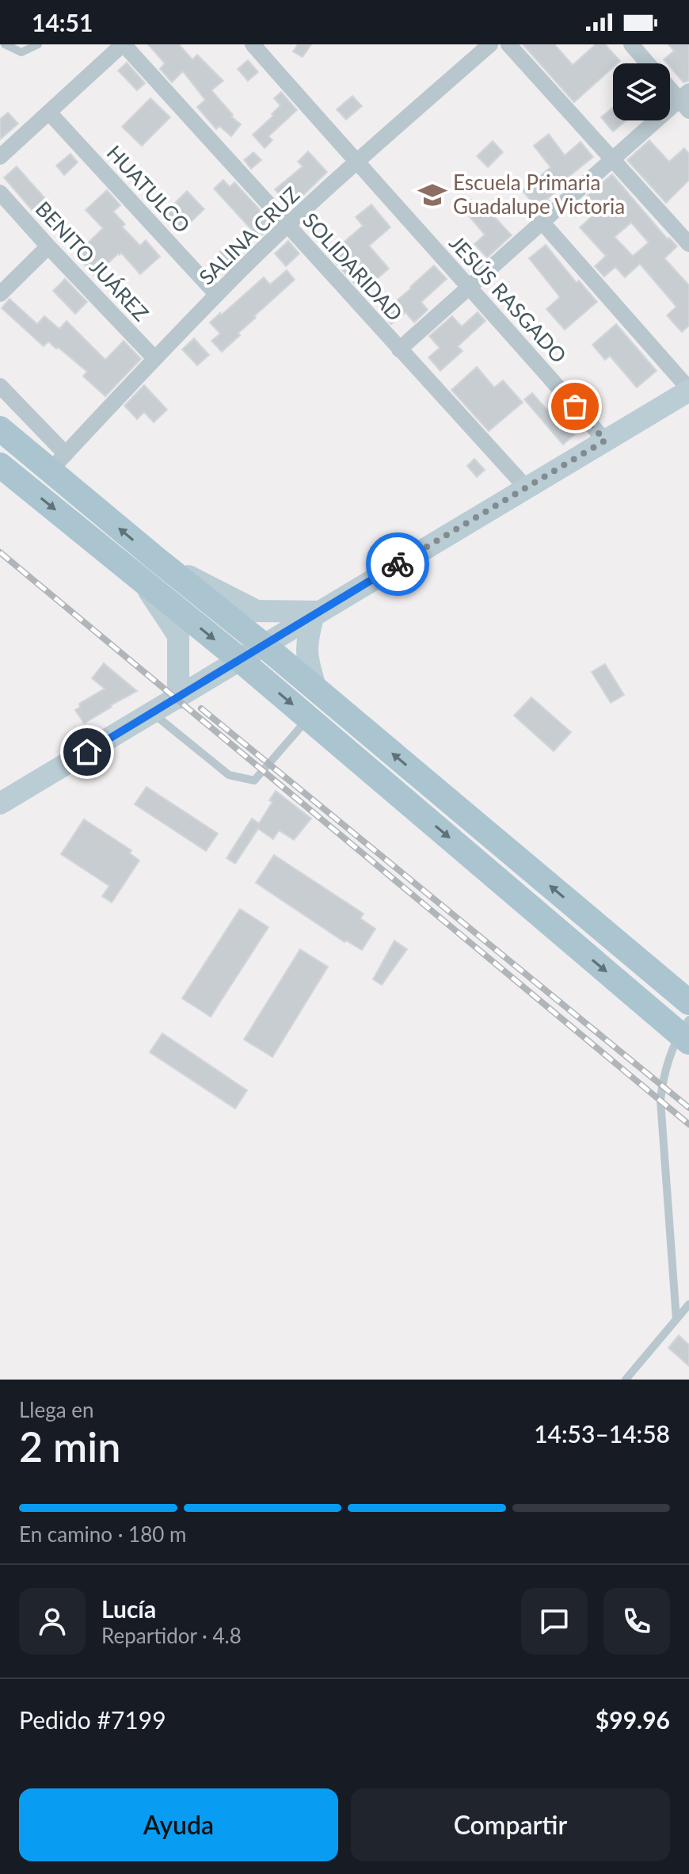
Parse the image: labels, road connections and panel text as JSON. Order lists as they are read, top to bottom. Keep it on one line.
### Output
{"streets":{"street":["HUATULCO","SALINA CRUZ","BENITO JUÁREZ","SOLIDARIDAD","JESÚS RASGADO"]},"crossings":[["HUATULCO","SALINA CRUZ"],["SALINA CRUZ","BENITO JUÁREZ"],["SALINA CRUZ","SOLIDARIDAD"],["SALINA CRUZ","JESÚS RASGADO"]],"places":{"school or university":["Escuela Primaria Guadalupe Victoria"]},"page":{"status":"14:51","heading":["2 min","Llega en","14:53–14:58"],"panel":["Lucía","Repartidor · 4.8","Pedido #7199","$99.96"],"bar":"En camino · 180 m","buttons":["Ayuda","Compartir"]}}
